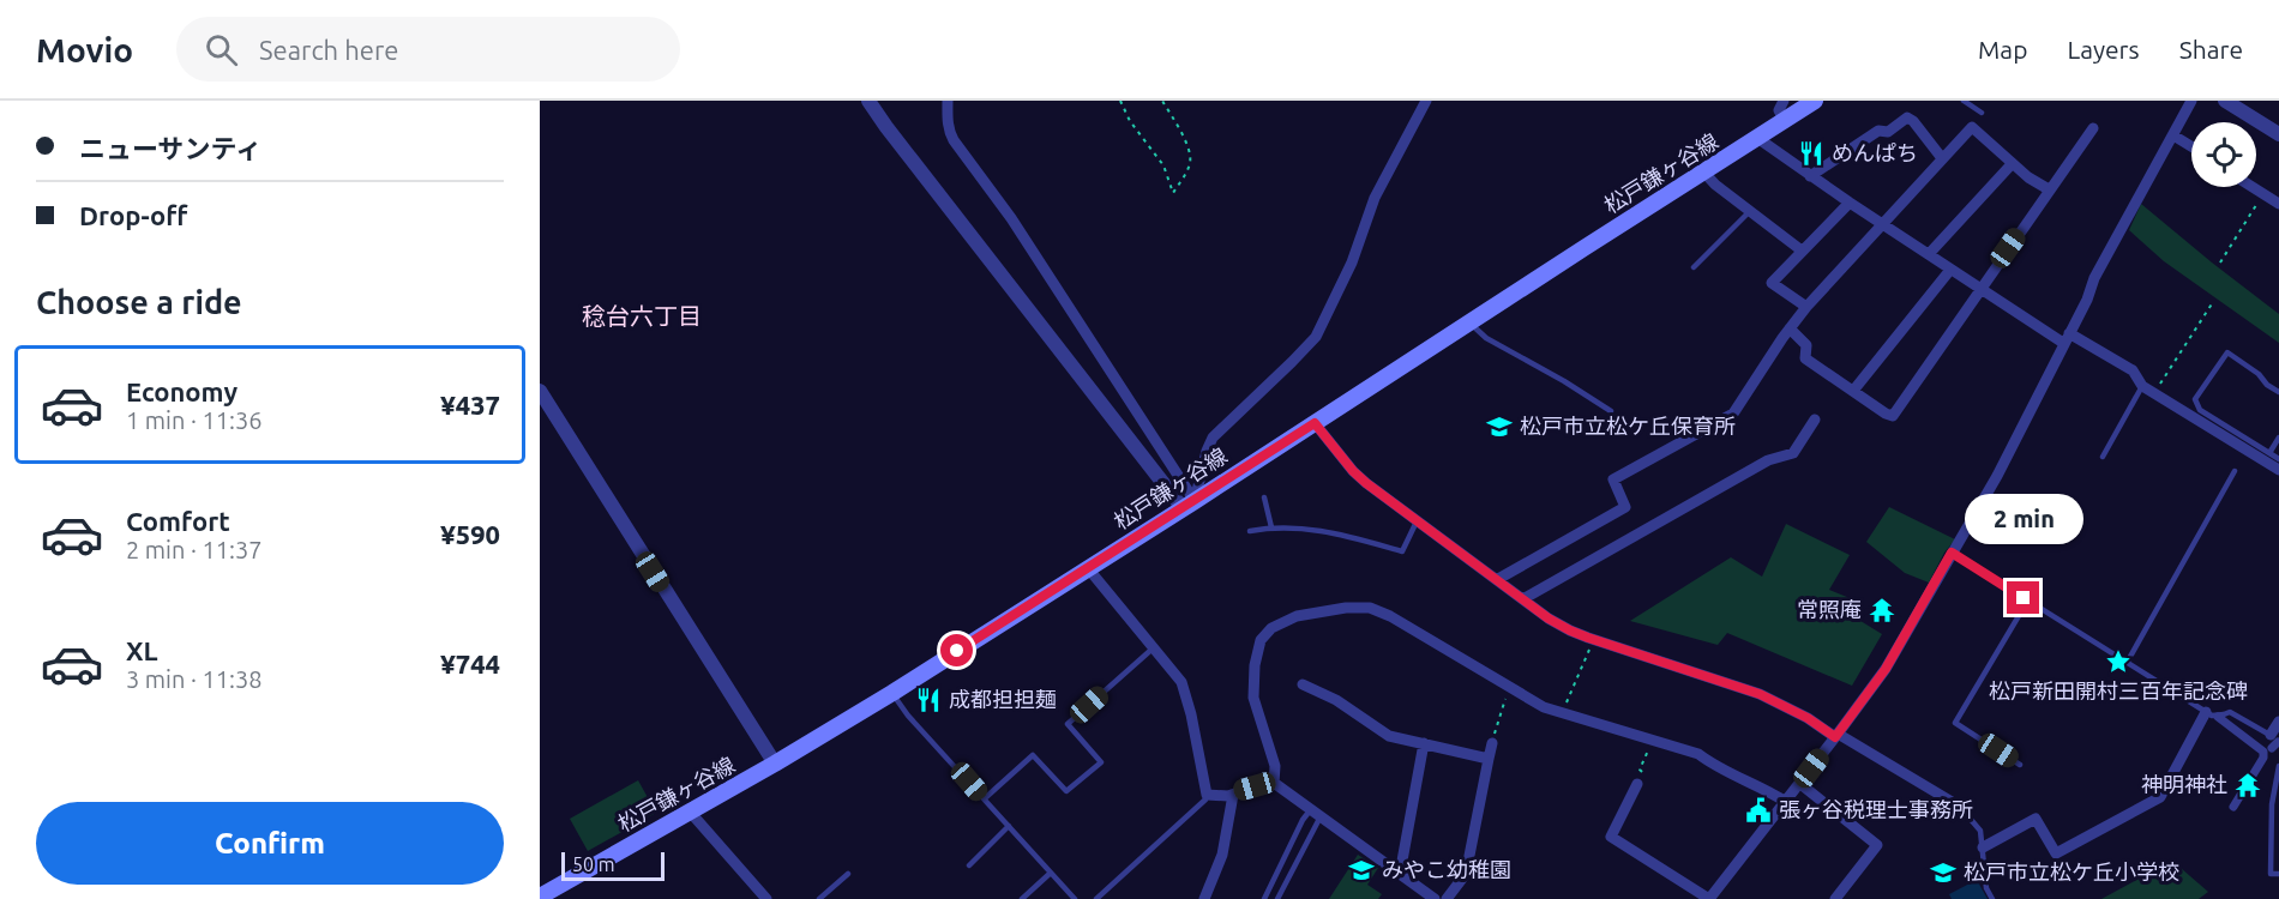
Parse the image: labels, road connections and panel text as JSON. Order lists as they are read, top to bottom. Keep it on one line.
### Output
{"streets":{"main road":["松戸鎌ヶ谷線"]},"districts":["稔台六丁目"],"places":{"restaurant":["めんぱち","成都担担麺"],"school or university":["松戸市立松ケ丘保育所","みやこ幼稚園","松戸市立松ケ丘小学校"],"temple":["常照庵","神明神社"],"place":["松戸新田開村三百年記念碑"],"public building":["張ヶ谷税理士事務所"]},"scale_bar":"50 m","page":{"header":"Movio","search":"Search here","nav":["Map","Layers","Share"],"banner":["ニューサンティ","Drop-off"],"heading":"Choose a ride","list":[{"name":"Economy","note":"1 min · 11:36","value":"¥437"},{"name":"Comfort","note":"2 min · 11:37","value":"¥590"},{"name":"XL","note":"3 min · 11:38","value":"¥744"}],"bubble":"2 min","buttons":"Confirm","scale":"50 m"}}
